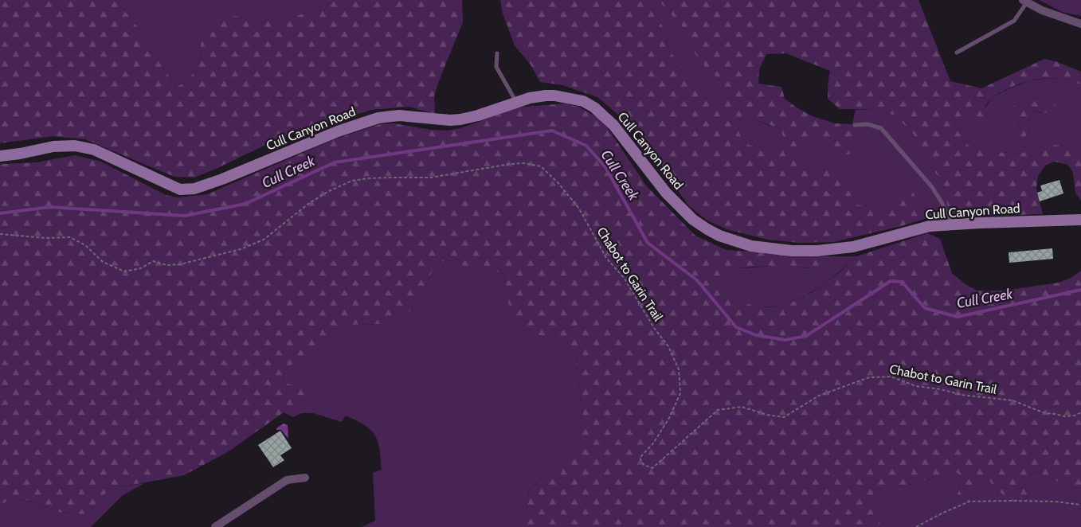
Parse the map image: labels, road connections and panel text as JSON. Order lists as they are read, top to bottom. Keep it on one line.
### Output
{"streets":{"street":["Cull Canyon Road"],"path":["Chabot to Garin Trail"]},"water":["Cull Creek"]}
